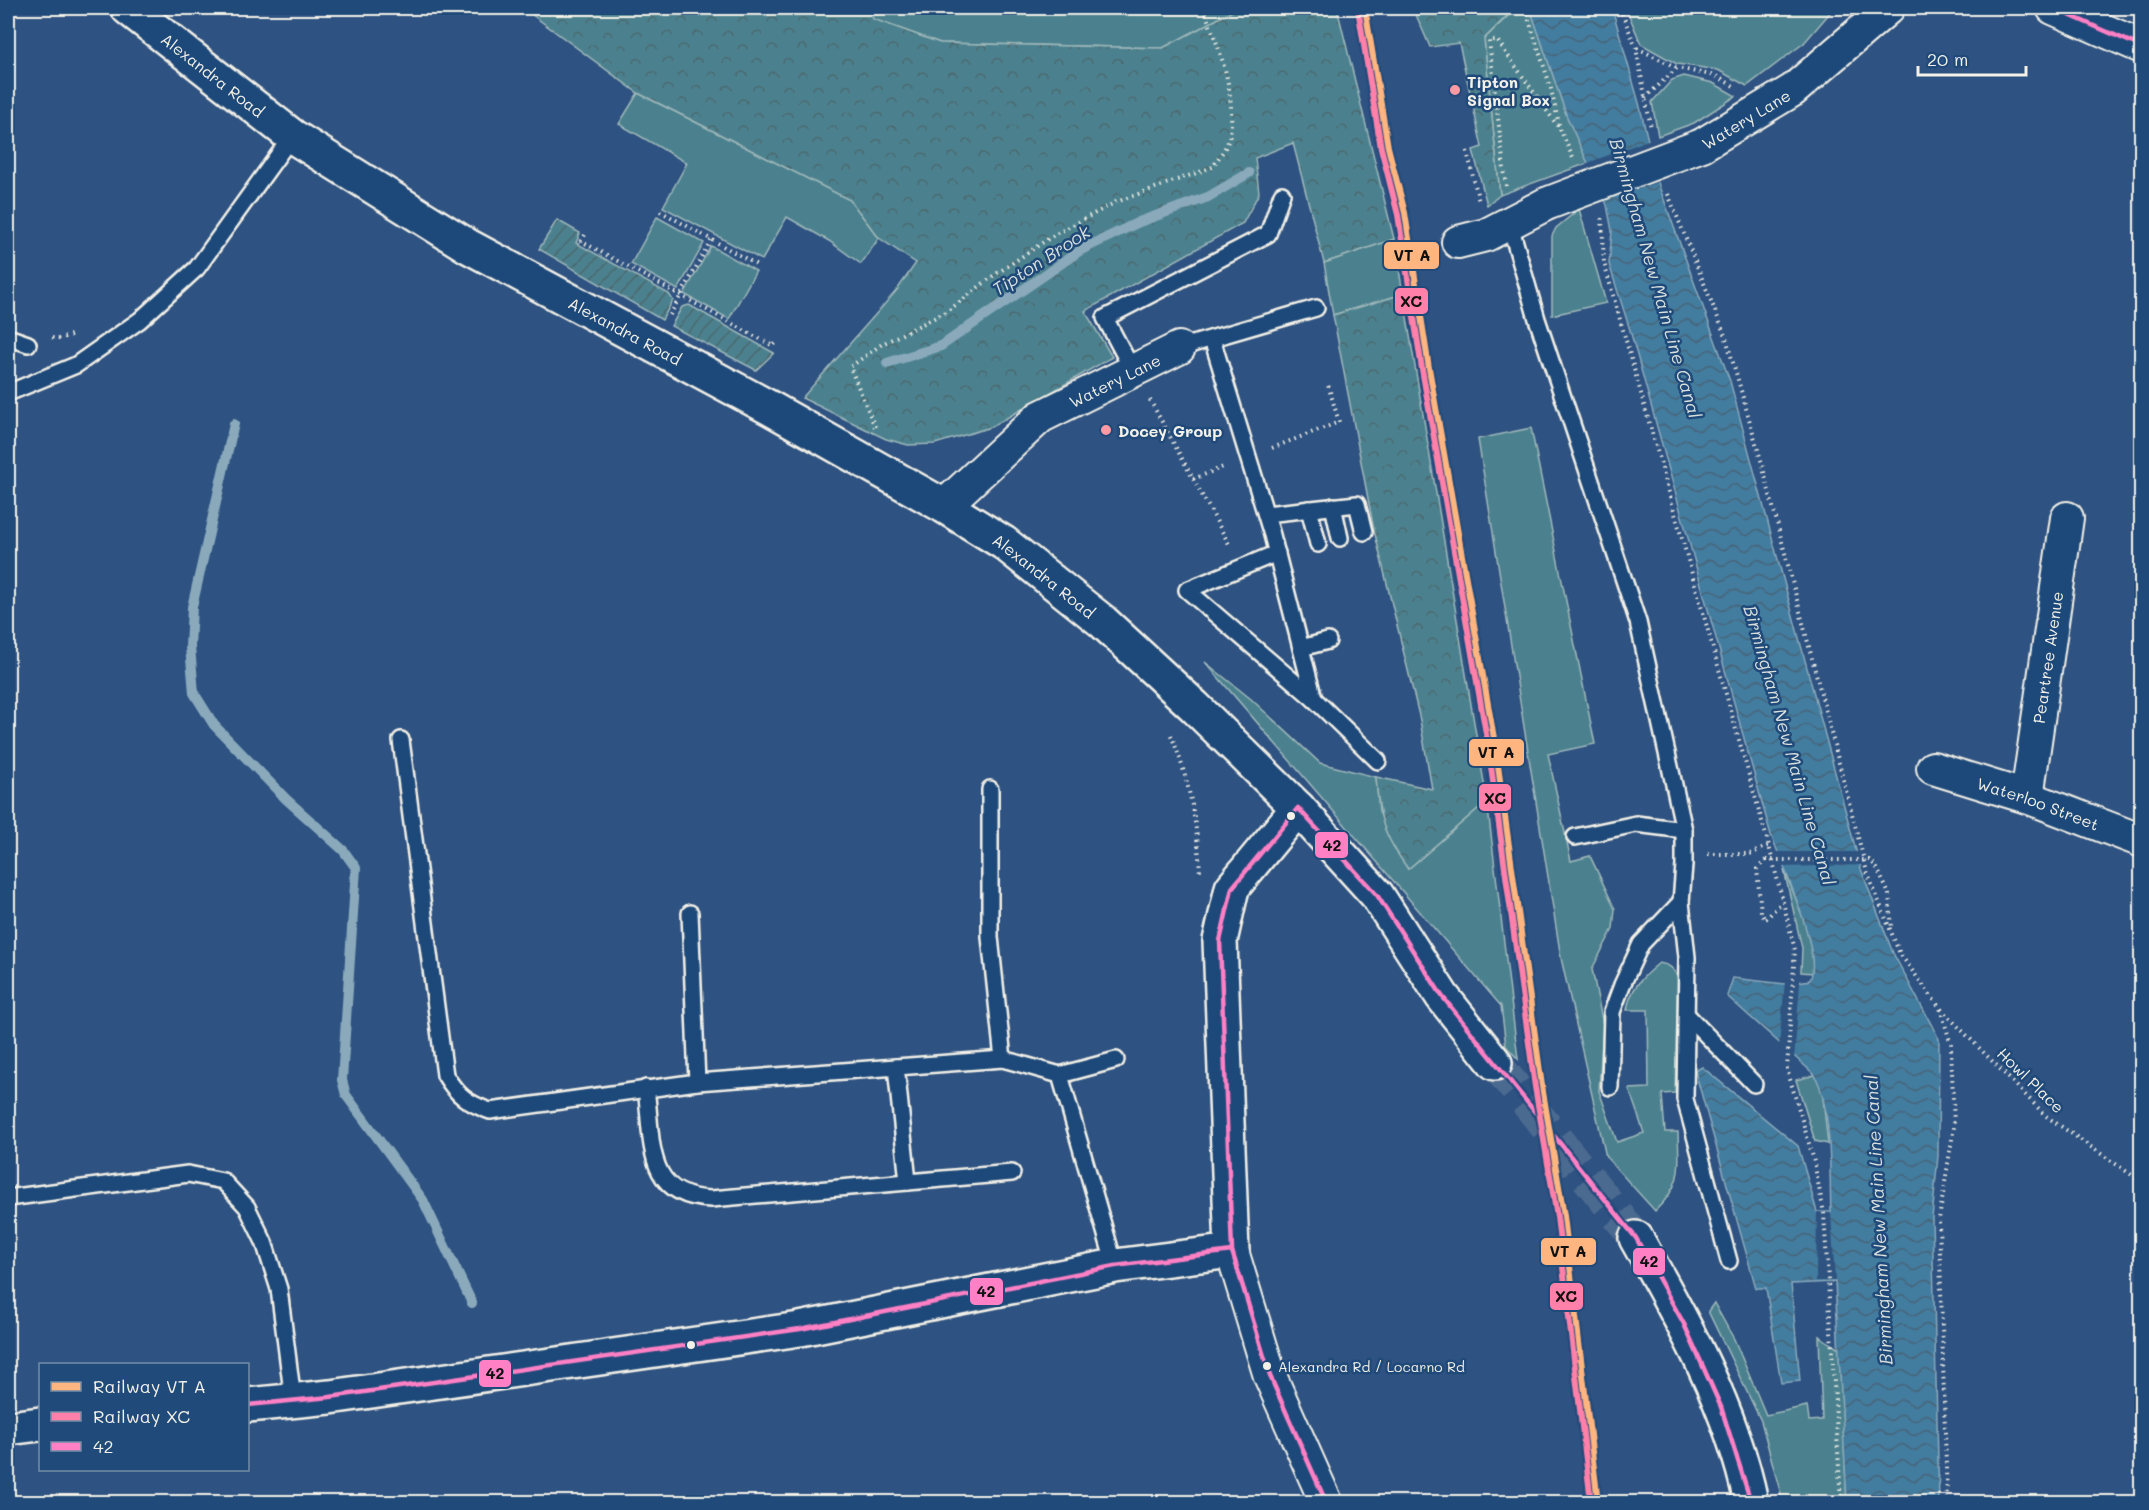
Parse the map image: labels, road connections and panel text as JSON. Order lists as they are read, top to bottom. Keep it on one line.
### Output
{"streets":{"main road":["Alexandra Road"],"street":["Watery Lane","Peartree Avenue","Waterloo Street"],"path":["Howl Place"]},"crossings":[["Alexandra Road","Watery Lane"],["Peartree Avenue","Waterloo Street"]],"water":["Tipton Brook","Birmingham New Main Line Canal"],"places":["Tipton Signal Box","Docey Group","Alexandra Rd / Locarno Rd"],"lines":["transit line 42","rail line XC"],"legend":["Railway VT A","Railway XC","42"],"scale_bar":"20 m"}
